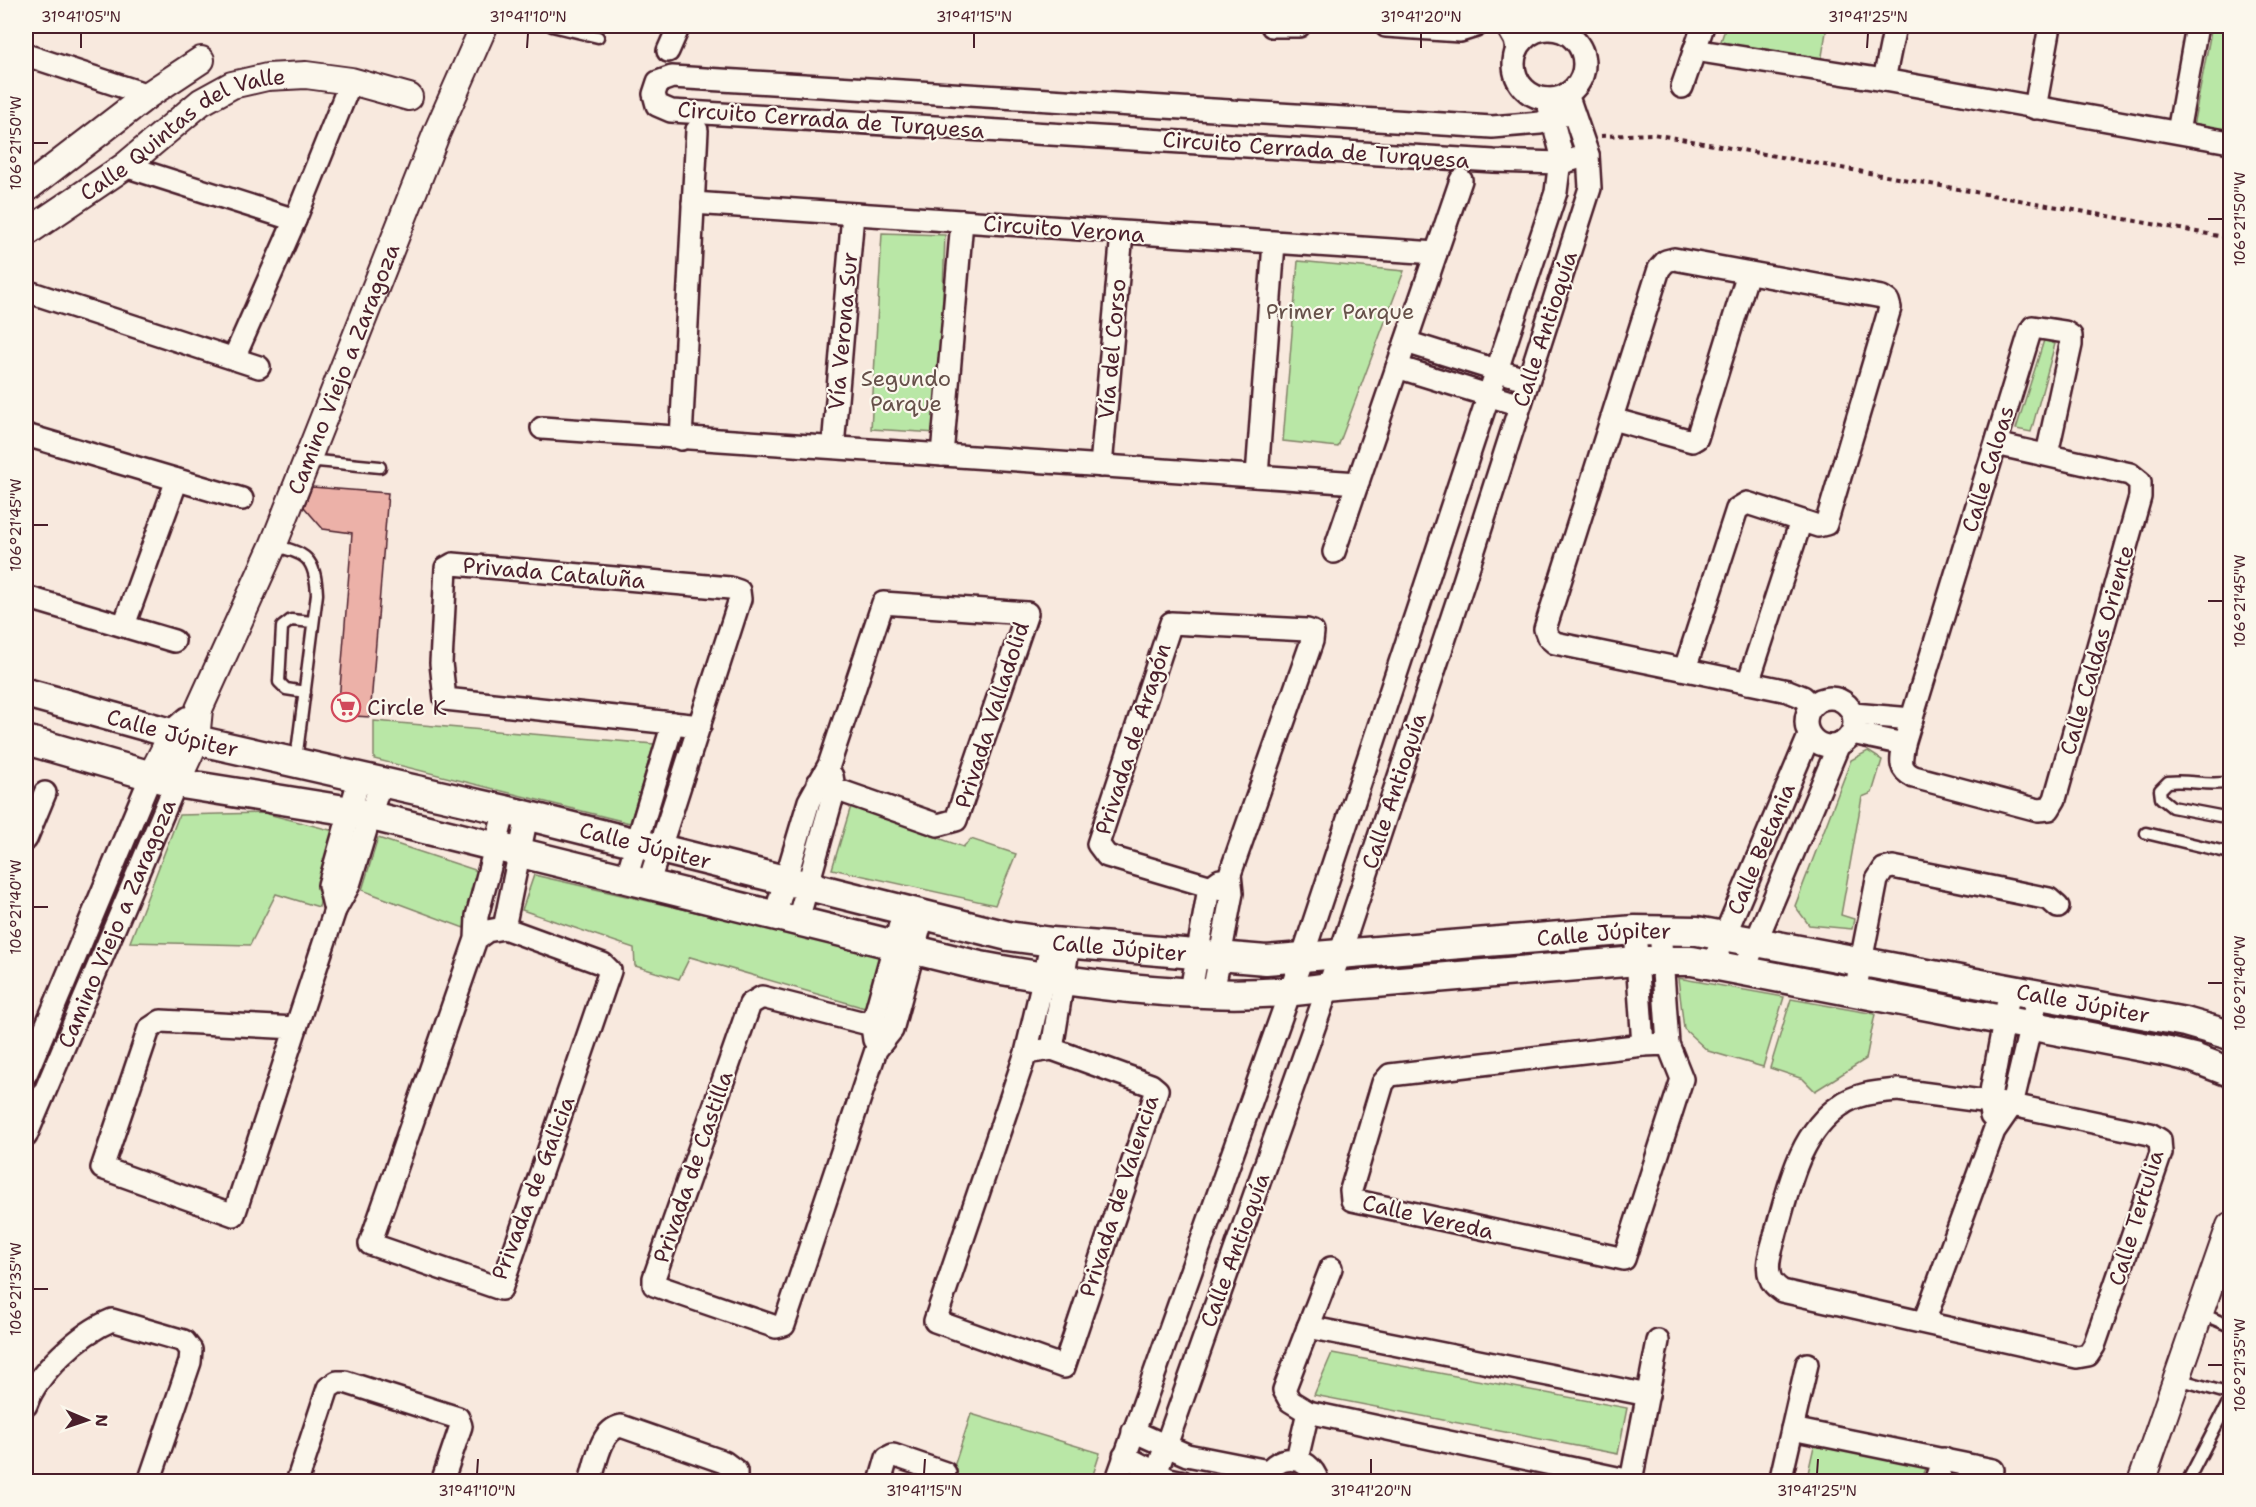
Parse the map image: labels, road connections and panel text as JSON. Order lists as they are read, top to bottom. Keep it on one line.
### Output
{"streets":{"main road":["Calle Júpiter"],"street":["Circuito Cerrada de Turquesa","Calle Quintas del Valle","Circuito Verona","Calle Antioquía","Vía Verona Sur","Vía del Corso","Camino Viejo a Zaragoza","Calle Caloas","Privada Cataluña","Calle Caldas Oriente","Privada Valladolid","Privada de Aragón","Calle Betania","Privada de Castilla","Privada de Galicia","Privada de Valencia","Calle Vereda","Calle Tertulia"]},"crossings":[["Circuito Cerrada de Turquesa","Calle Antioquía"],["Circuito Verona","Vía Verona Sur"],["Circuito Verona","Vía del Corso"],["Calle Antioquía","Calle Júpiter"],["Camino Viejo a Zaragoza","Calle Júpiter"],["Calle Caloas","Calle Caldas Oriente"],["Privada Cataluña","Calle Júpiter"],["Calle Caldas Oriente","Calle Betania"],["Privada Valladolid","Calle Júpiter"],["Calle Júpiter","Privada de Aragón"],["Calle Júpiter","Calle Betania"],["Calle Júpiter","Privada de Castilla"],["Calle Júpiter","Privada de Galicia"],["Calle Júpiter","Calle Vereda"]],"parks":["Primer Parque","Segundo Parque"],"places":{"supermarket":["Circle K"]},"north":"right","coordinates":["31°41'05\"N","31°41'10\"N","31°41'15\"N","31°41'20\"N","31°41'25\"N","106°21'50\"W","106°21'45\"W","106°21'40\"W","106°21'35\"W"]}
